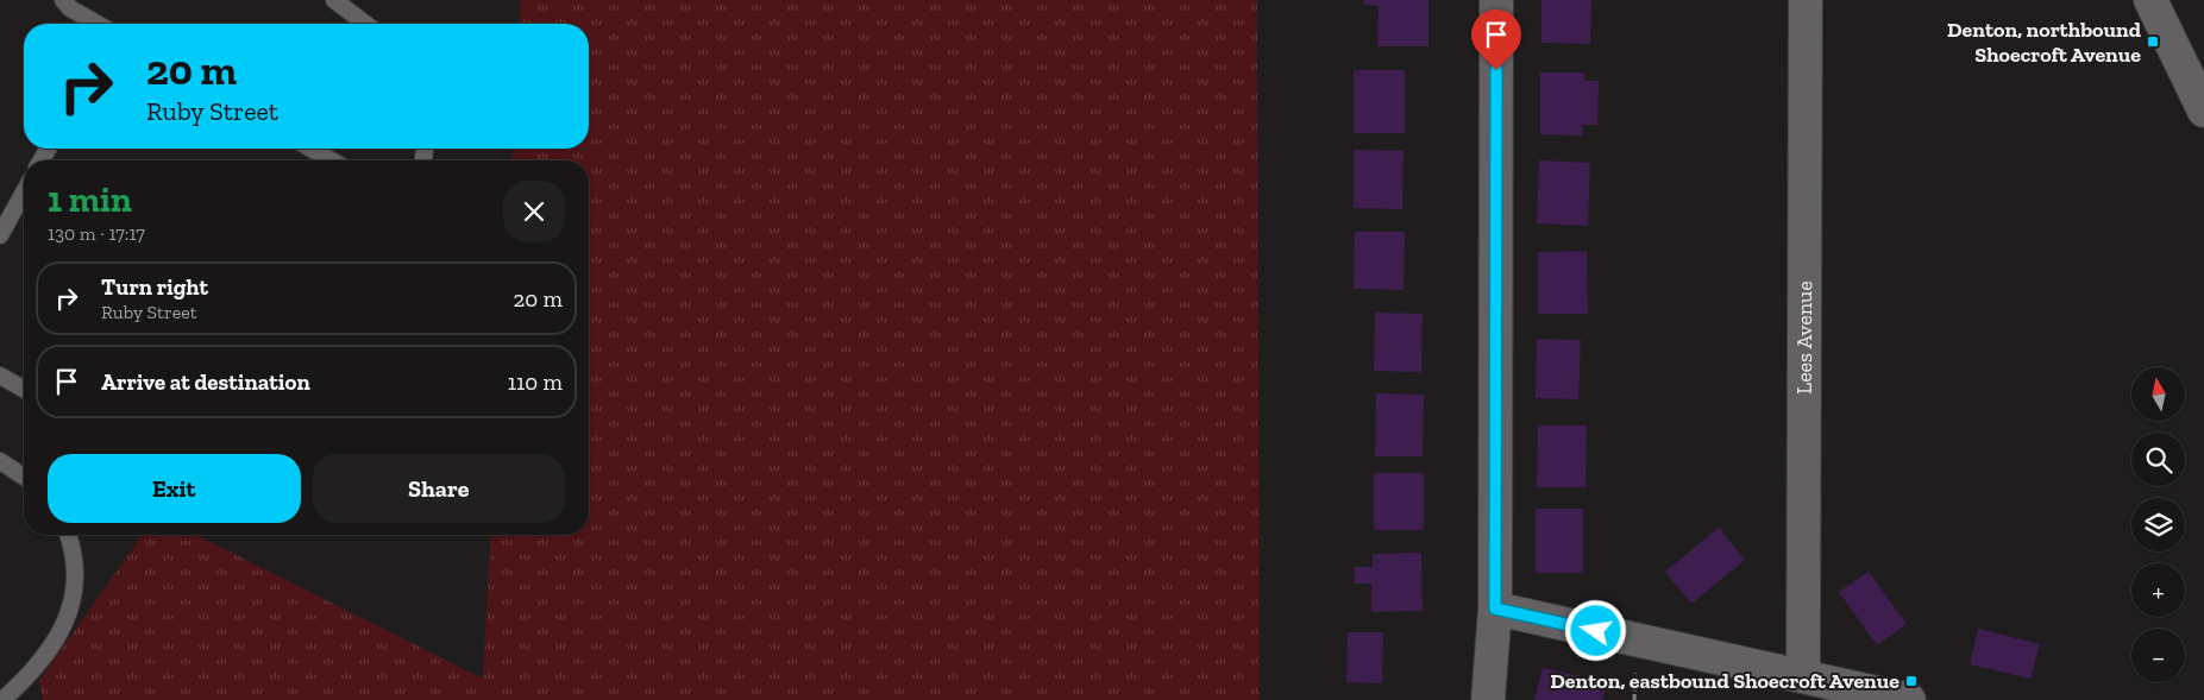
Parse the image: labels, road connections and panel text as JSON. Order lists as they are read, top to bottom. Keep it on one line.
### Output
{"streets":{"street":["Lees Avenue"]},"places":{"transit":["Denton, northbound Shoecroft Avenue","Denton, eastbound Shoecroft Avenue"]},"north":"top","page":{"turn":["20 m","Ruby Street"],"heading":["1 min","130 m · 17:17"],"list":[{"name":"Turn right","note":"Ruby Street","value":"20 m"},{"name":"Arrive at destination","value":"110 m"}],"map_buttons":["+","−"],"buttons":["Exit","Share"]}}
